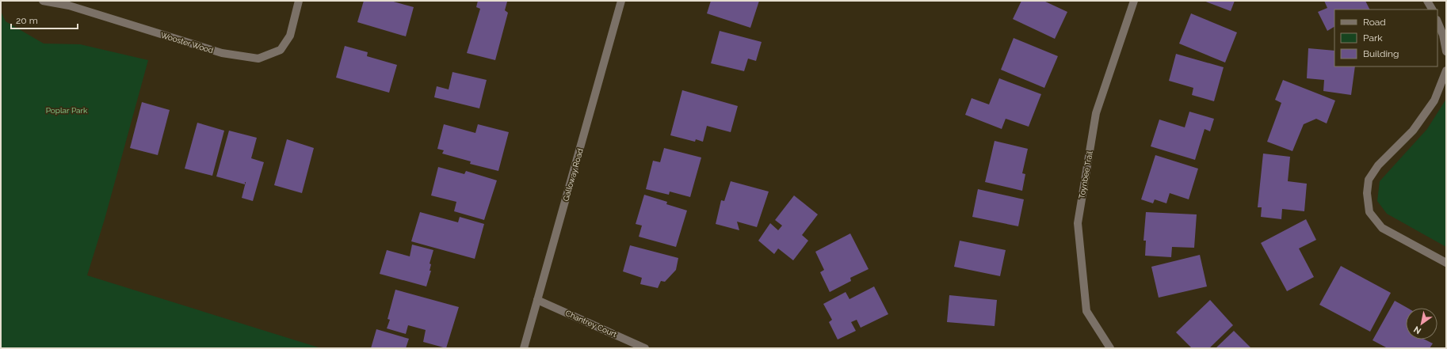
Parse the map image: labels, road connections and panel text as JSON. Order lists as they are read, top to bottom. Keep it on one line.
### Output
{"streets":{"street":["Wooster Wood","Galloway Road","Toynbee Trail","Chantrey Court"]},"crossings":[["Galloway Road","Chantrey Court"]],"parks":["Poplar Park"],"legend":["Road","Park","Building"],"scale_bar":"20 m","north":"bottom left"}
